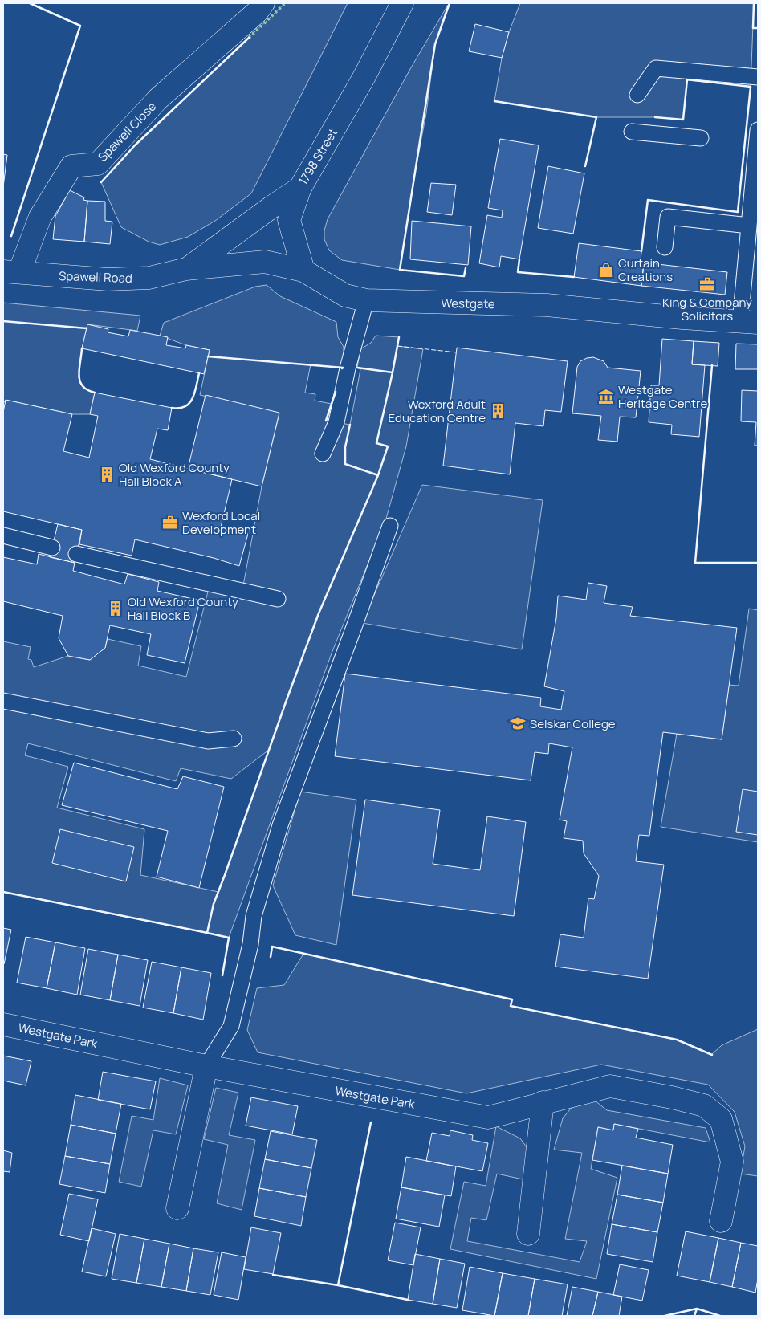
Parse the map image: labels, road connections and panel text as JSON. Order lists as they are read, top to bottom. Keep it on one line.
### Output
{"streets":{"street":["Spawell Close","1798 Street","Spawell Road","Westgate","Westgate Park"]},"crossings":[["Spawell Close","Spawell Road"],["1798 Street","Spawell Road"],["1798 Street","Westgate"],["Spawell Road","Westgate"]],"places":{"shop":["Curtain Creations"],"office":["King & Company Solicitors","Wexford Local Development"],"museum":["Westgate Heritage Centre"],"building":["Wexford Adult Education Centre","Old Wexford County Hall Block A","Old Wexford County Hall Block B"],"school or university":["Selskar College"]}}
